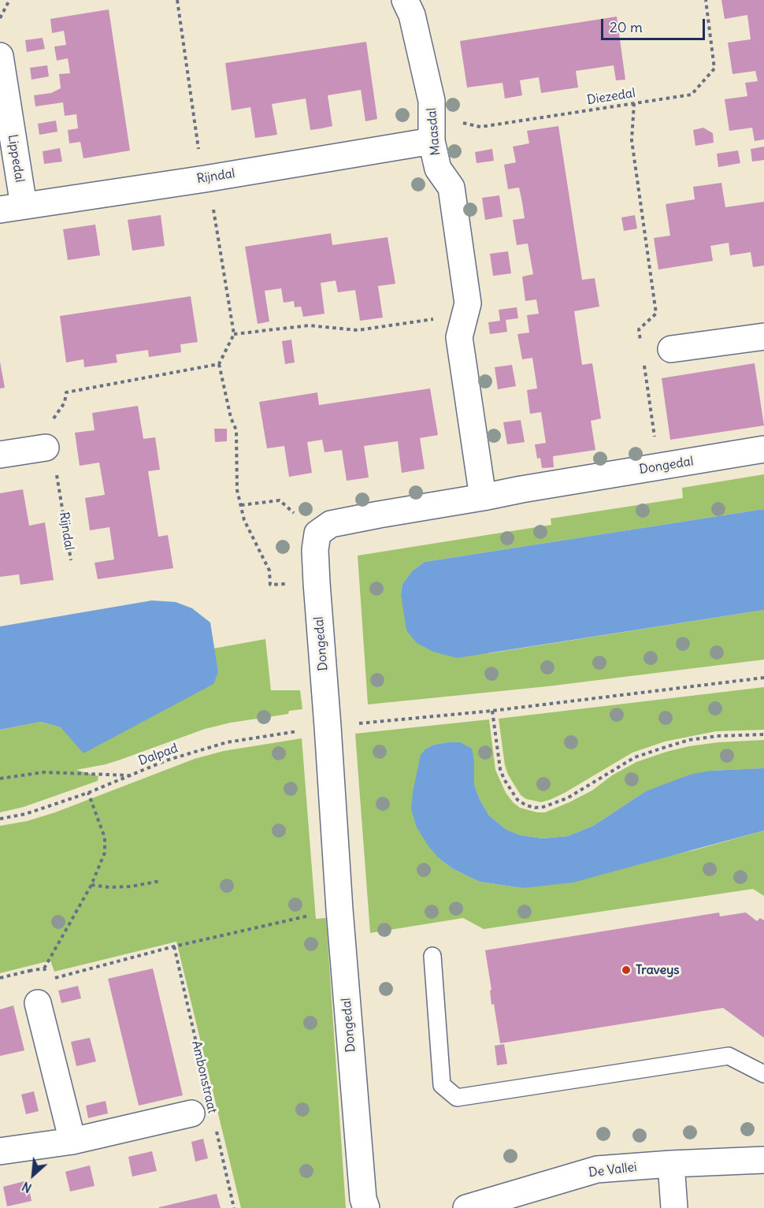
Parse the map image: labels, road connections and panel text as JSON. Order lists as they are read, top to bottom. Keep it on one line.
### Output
{"streets":{"street":["Maasdal","Lippedal","Rijndal","Dongedal","Ambonstraat","De Vallei"],"path":["Diezedal","Dalpad"]},"crossings":[["Diezedal","Maasdal"],["Maasdal","Rijndal"],["Maasdal","Dongedal"],["Lippedal","Rijndal"],["Dongedal","Dalpad"]],"places":["Traveys"],"scale_bar":"20 m","north":"bottom left"}
